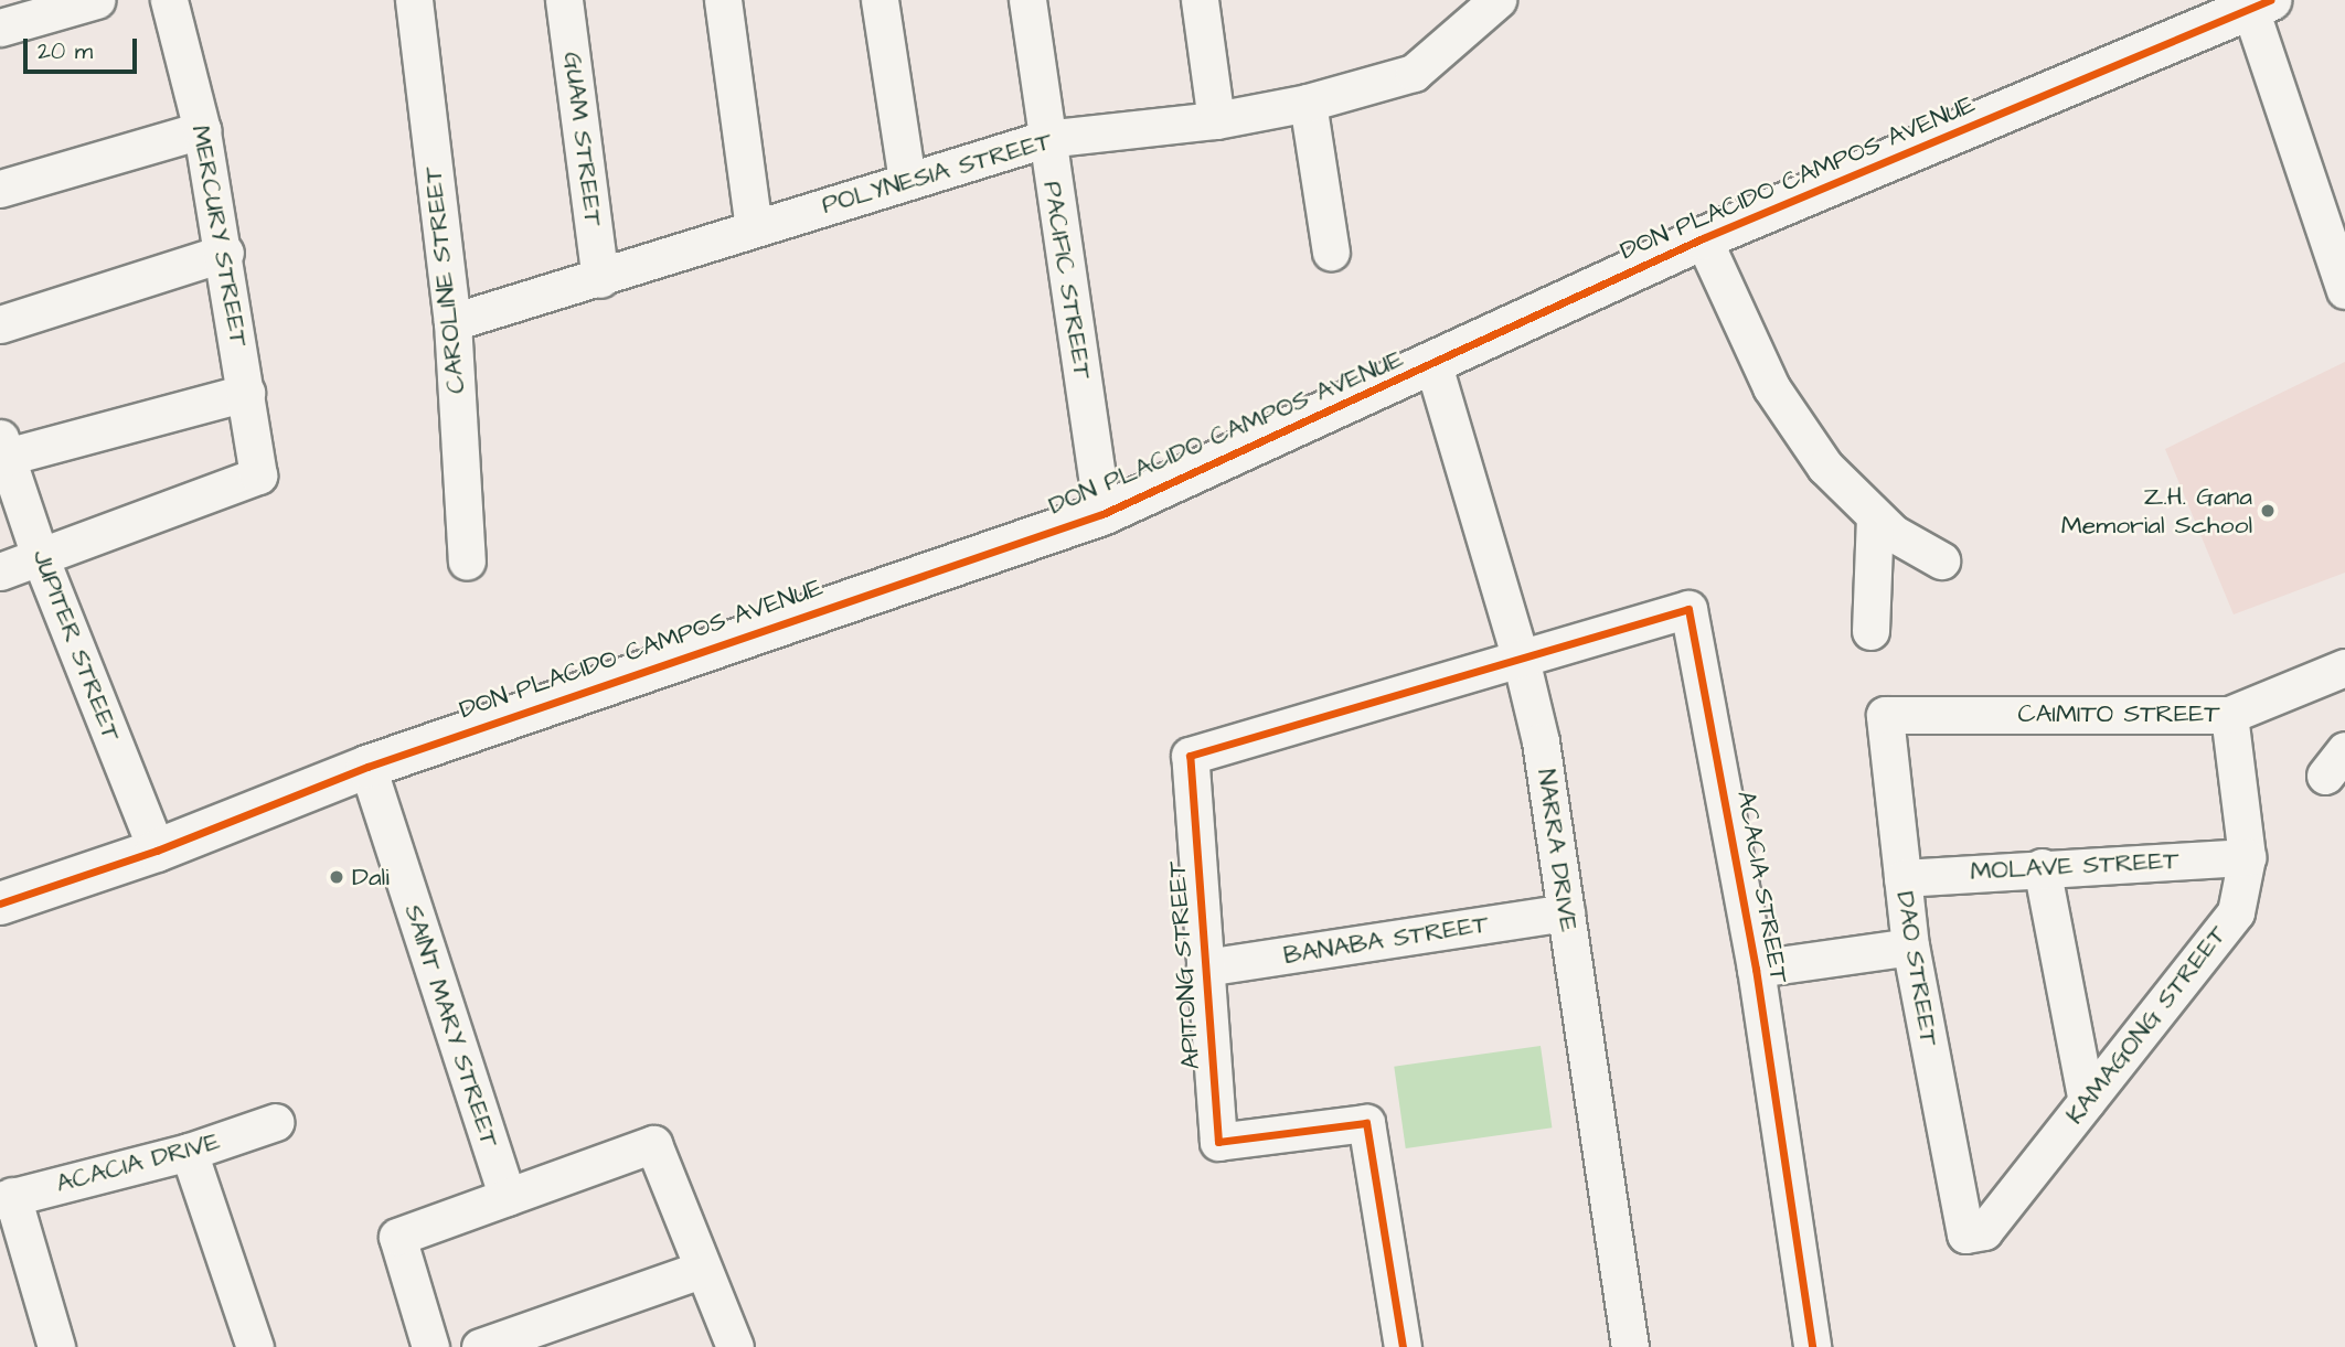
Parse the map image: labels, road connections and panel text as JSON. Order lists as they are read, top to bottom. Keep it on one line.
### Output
{"streets":{"main road":["DON PLACIDO CAMPOS AVENUE"],"street":["GUAM STREET","POLYNESIA STREET","MERCURY STREET","CAROLINE STREET","PACIFIC STREET","JUPITER STREET","CAIMITO STREET","NARRA DRIVE","MOLAVE STREET","ACACIA STREET","BANABA STREET","APITONG STREET","DAO STREET","KAMAGONG STREET","SAINT MARY STREET","ACACIA DRIVE"]},"crossings":[["GUAM STREET","POLYNESIA STREET"],["POLYNESIA STREET","CAROLINE STREET"],["POLYNESIA STREET","PACIFIC STREET"],["DON PLACIDO CAMPOS AVENUE","PACIFIC STREET"],["DON PLACIDO CAMPOS AVENUE","JUPITER STREET"],["DON PLACIDO CAMPOS AVENUE","NARRA DRIVE"],["DON PLACIDO CAMPOS AVENUE","SAINT MARY STREET"],["MERCURY STREET","JUPITER STREET"],["CAIMITO STREET","DAO STREET"],["CAIMITO STREET","KAMAGONG STREET"],["NARRA DRIVE","ACACIA STREET"],["NARRA DRIVE","BANABA STREET"],["NARRA DRIVE","APITONG STREET"],["MOLAVE STREET","DAO STREET"],["MOLAVE STREET","KAMAGONG STREET"],["ACACIA STREET","APITONG STREET"],["BANABA STREET","APITONG STREET"],["DAO STREET","KAMAGONG STREET"]],"places":["Z.H. Gana Memorial School","Dali"],"scale_bar":"20 m"}
